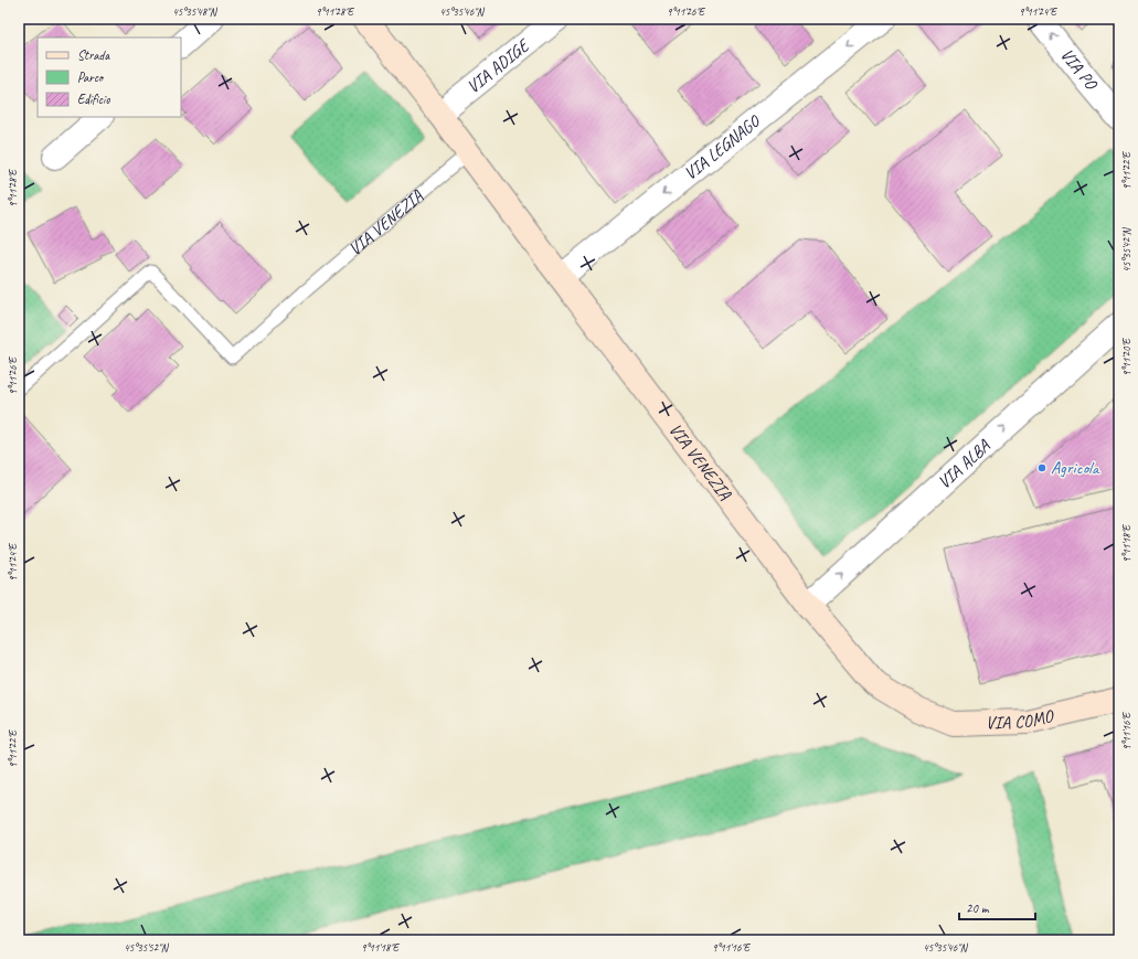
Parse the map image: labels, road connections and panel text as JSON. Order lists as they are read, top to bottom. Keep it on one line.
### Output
{"streets":{"street":["VIA ADIGE","VIA PO","VIA LEGNAGO","VIA VENEZIA","VIA ALBA","VIA COMO"]},"crossings":[["VIA ADIGE","VIA VENEZIA"],["VIA LEGNAGO","VIA VENEZIA"],["VIA VENEZIA","VIA ALBA"],["VIA VENEZIA","VIA COMO"]],"one_way":["VIA PO","VIA LEGNAGO","VIA ALBA"],"places":["Agricola"],"legend":["Strada","Parco","Edificio"],"scale_bar":"20 m","coordinates":["45°35'48\"N","9°11'28\"E","45°35'46\"N","9°11'26\"E","9°11'24\"E","9°11'22\"E","45°35'42\"N","9°11'20\"E","9°11'18\"E","9°11'16\"E","45°35'52\"N"]}
